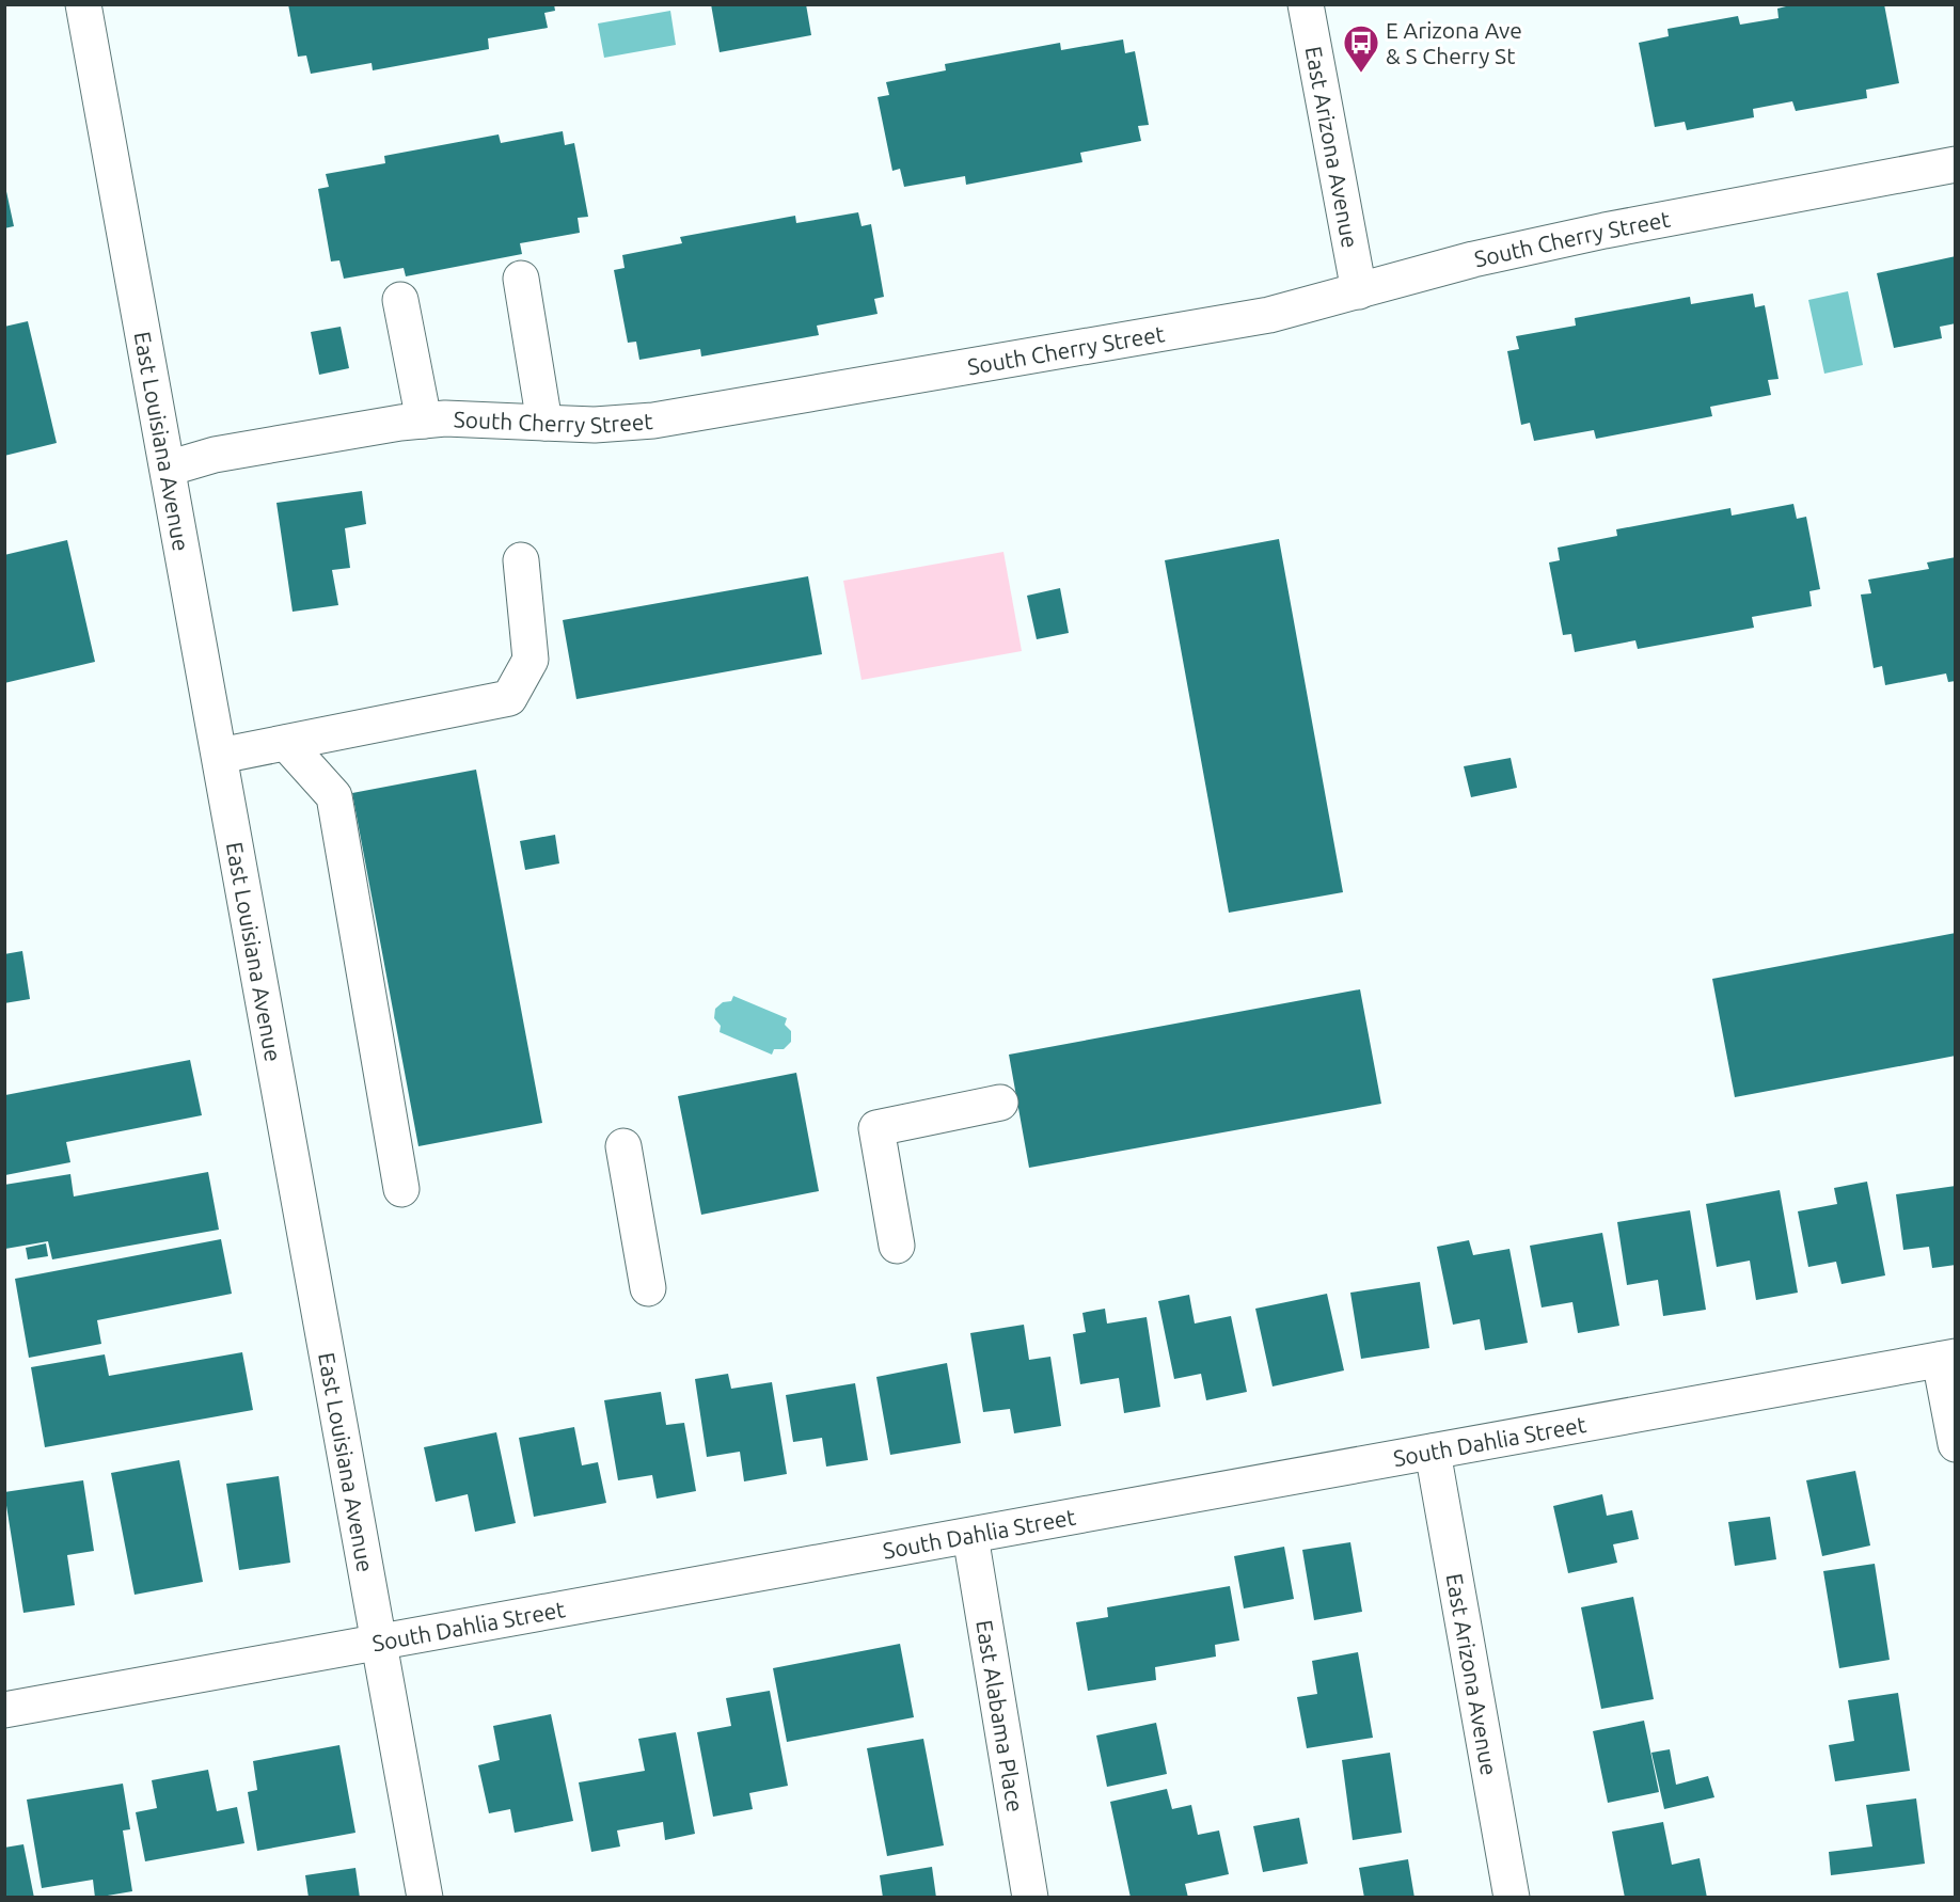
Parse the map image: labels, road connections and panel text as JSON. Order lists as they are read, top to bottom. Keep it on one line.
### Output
{"streets":{"street":["East Arizona Avenue","South Cherry Street","East Louisiana Avenue","South Dahlia Street","East Alabama Place"]},"crossings":[["East Arizona Avenue","South Cherry Street"],["East Arizona Avenue","South Dahlia Street"],["South Cherry Street","East Louisiana Avenue"],["East Louisiana Avenue","South Dahlia Street"],["South Dahlia Street","East Alabama Place"]],"places":{"bus stop":["E Arizona Ave & S Cherry St"]}}
